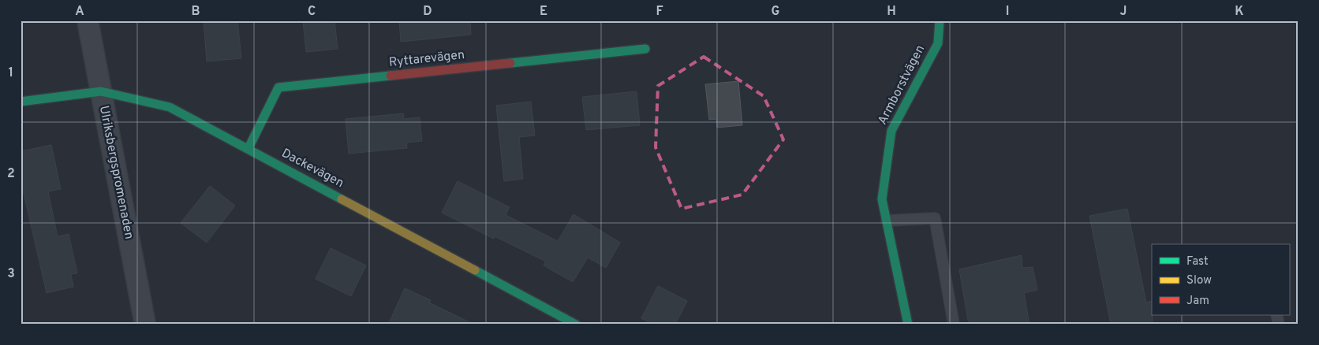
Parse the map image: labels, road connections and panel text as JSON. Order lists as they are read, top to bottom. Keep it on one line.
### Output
{"streets":{"street":["Ryttarevägen","Armborstvägen","Dackevägen","Ulriksbergspromenaden"]},"crossings":[["Ryttarevägen","Dackevägen"],["Dackevägen","Ulriksbergspromenaden"]],"legend":["Fast","Slow","Jam"],"grid":{"columns":["A","B","C","D","E","F","G","H","I","J","K"],"rows":["1","2","3"]}}
